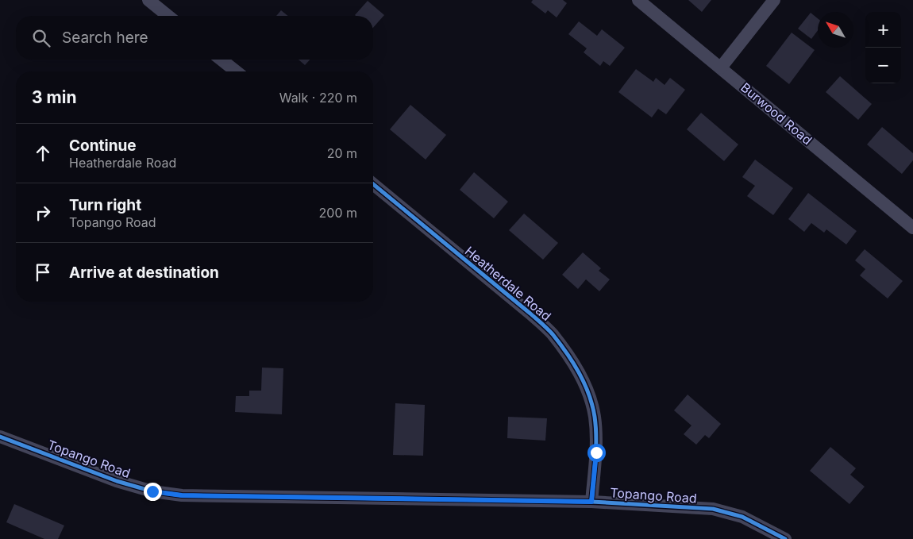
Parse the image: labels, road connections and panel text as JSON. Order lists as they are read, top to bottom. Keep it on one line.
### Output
{"streets":{"street":["Burwood Road","Heatherdale Road","Topango Road"]},"crossings":[["Heatherdale Road","Topango Road"]],"north":"top left","page":{"map_buttons":["+","−"],"search":"Search here","heading":["3 min","Walk · 220 m"],"list":[["Continue","Heatherdale Road","20 m"],["Turn right","Topango Road","200 m"],"Arrive at destination"]}}
